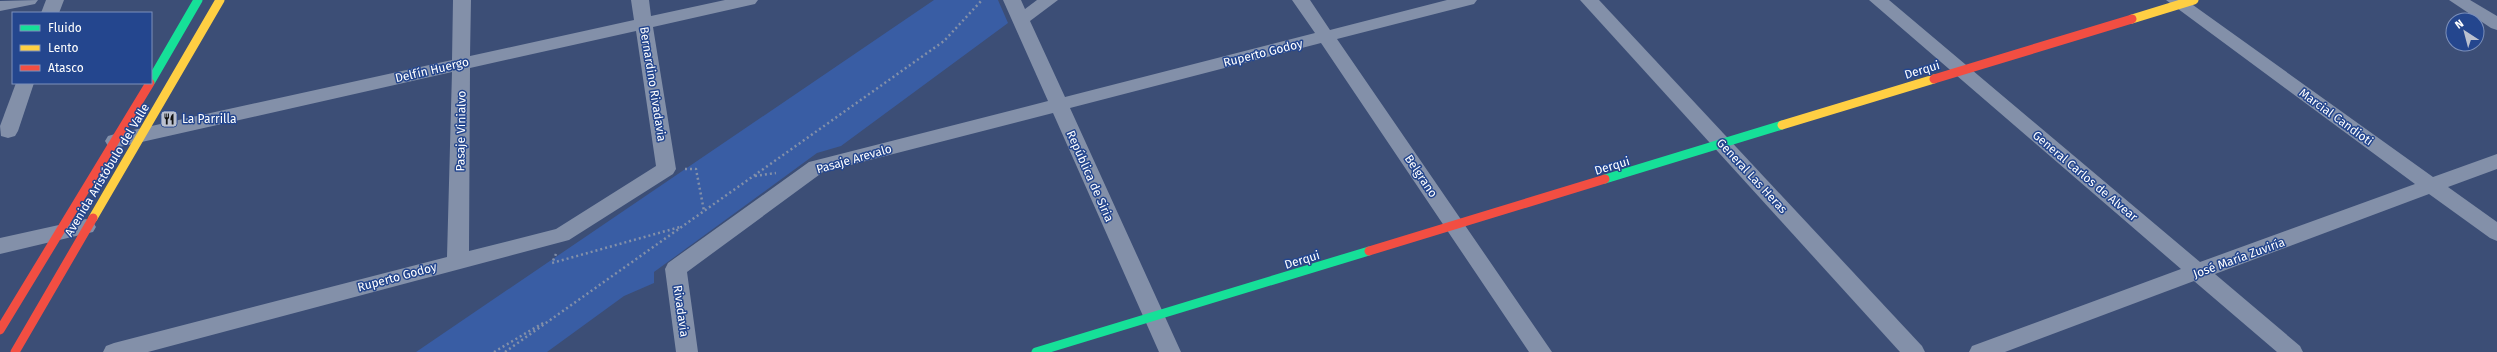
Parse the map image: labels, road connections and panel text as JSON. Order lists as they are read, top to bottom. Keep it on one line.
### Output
{"streets":{"street":["Ruperto Godoy","Delfín Huergo","Derqui","Bernardino Rivadavia","Marcial Candioti","Pasaje Vinialvo","Pasaje Arevalo","Avenida Aristóbulo del Valle","República de Siria","Belgrano","General Las Heras","General Carlos de Alvear","José María Zuviría","Rivadavia"]},"crossings":[["Ruperto Godoy","Bernardino Rivadavia"],["Ruperto Godoy","Pasaje Vinialvo"],["Ruperto Godoy","Pasaje Arevalo"],["Ruperto Godoy","República de Siria"],["Ruperto Godoy","Belgrano"],["Delfín Huergo","Bernardino Rivadavia"],["Delfín Huergo","Pasaje Vinialvo"],["Delfín Huergo","Avenida Aristóbulo del Valle"],["Derqui","Marcial Candioti"],["Derqui","República de Siria"],["Derqui","Belgrano"],["Derqui","General Las Heras"],["Derqui","General Carlos de Alvear"],["Marcial Candioti","José María Zuviría"],["Pasaje Arevalo","República de Siria"],["Pasaje Arevalo","Rivadavia"],["General Carlos de Alvear","José María Zuviría"]],"places":{"restaurant":["La Parrilla"]},"legend":["Fluido","Lento","Atasco"],"north":"top left"}
